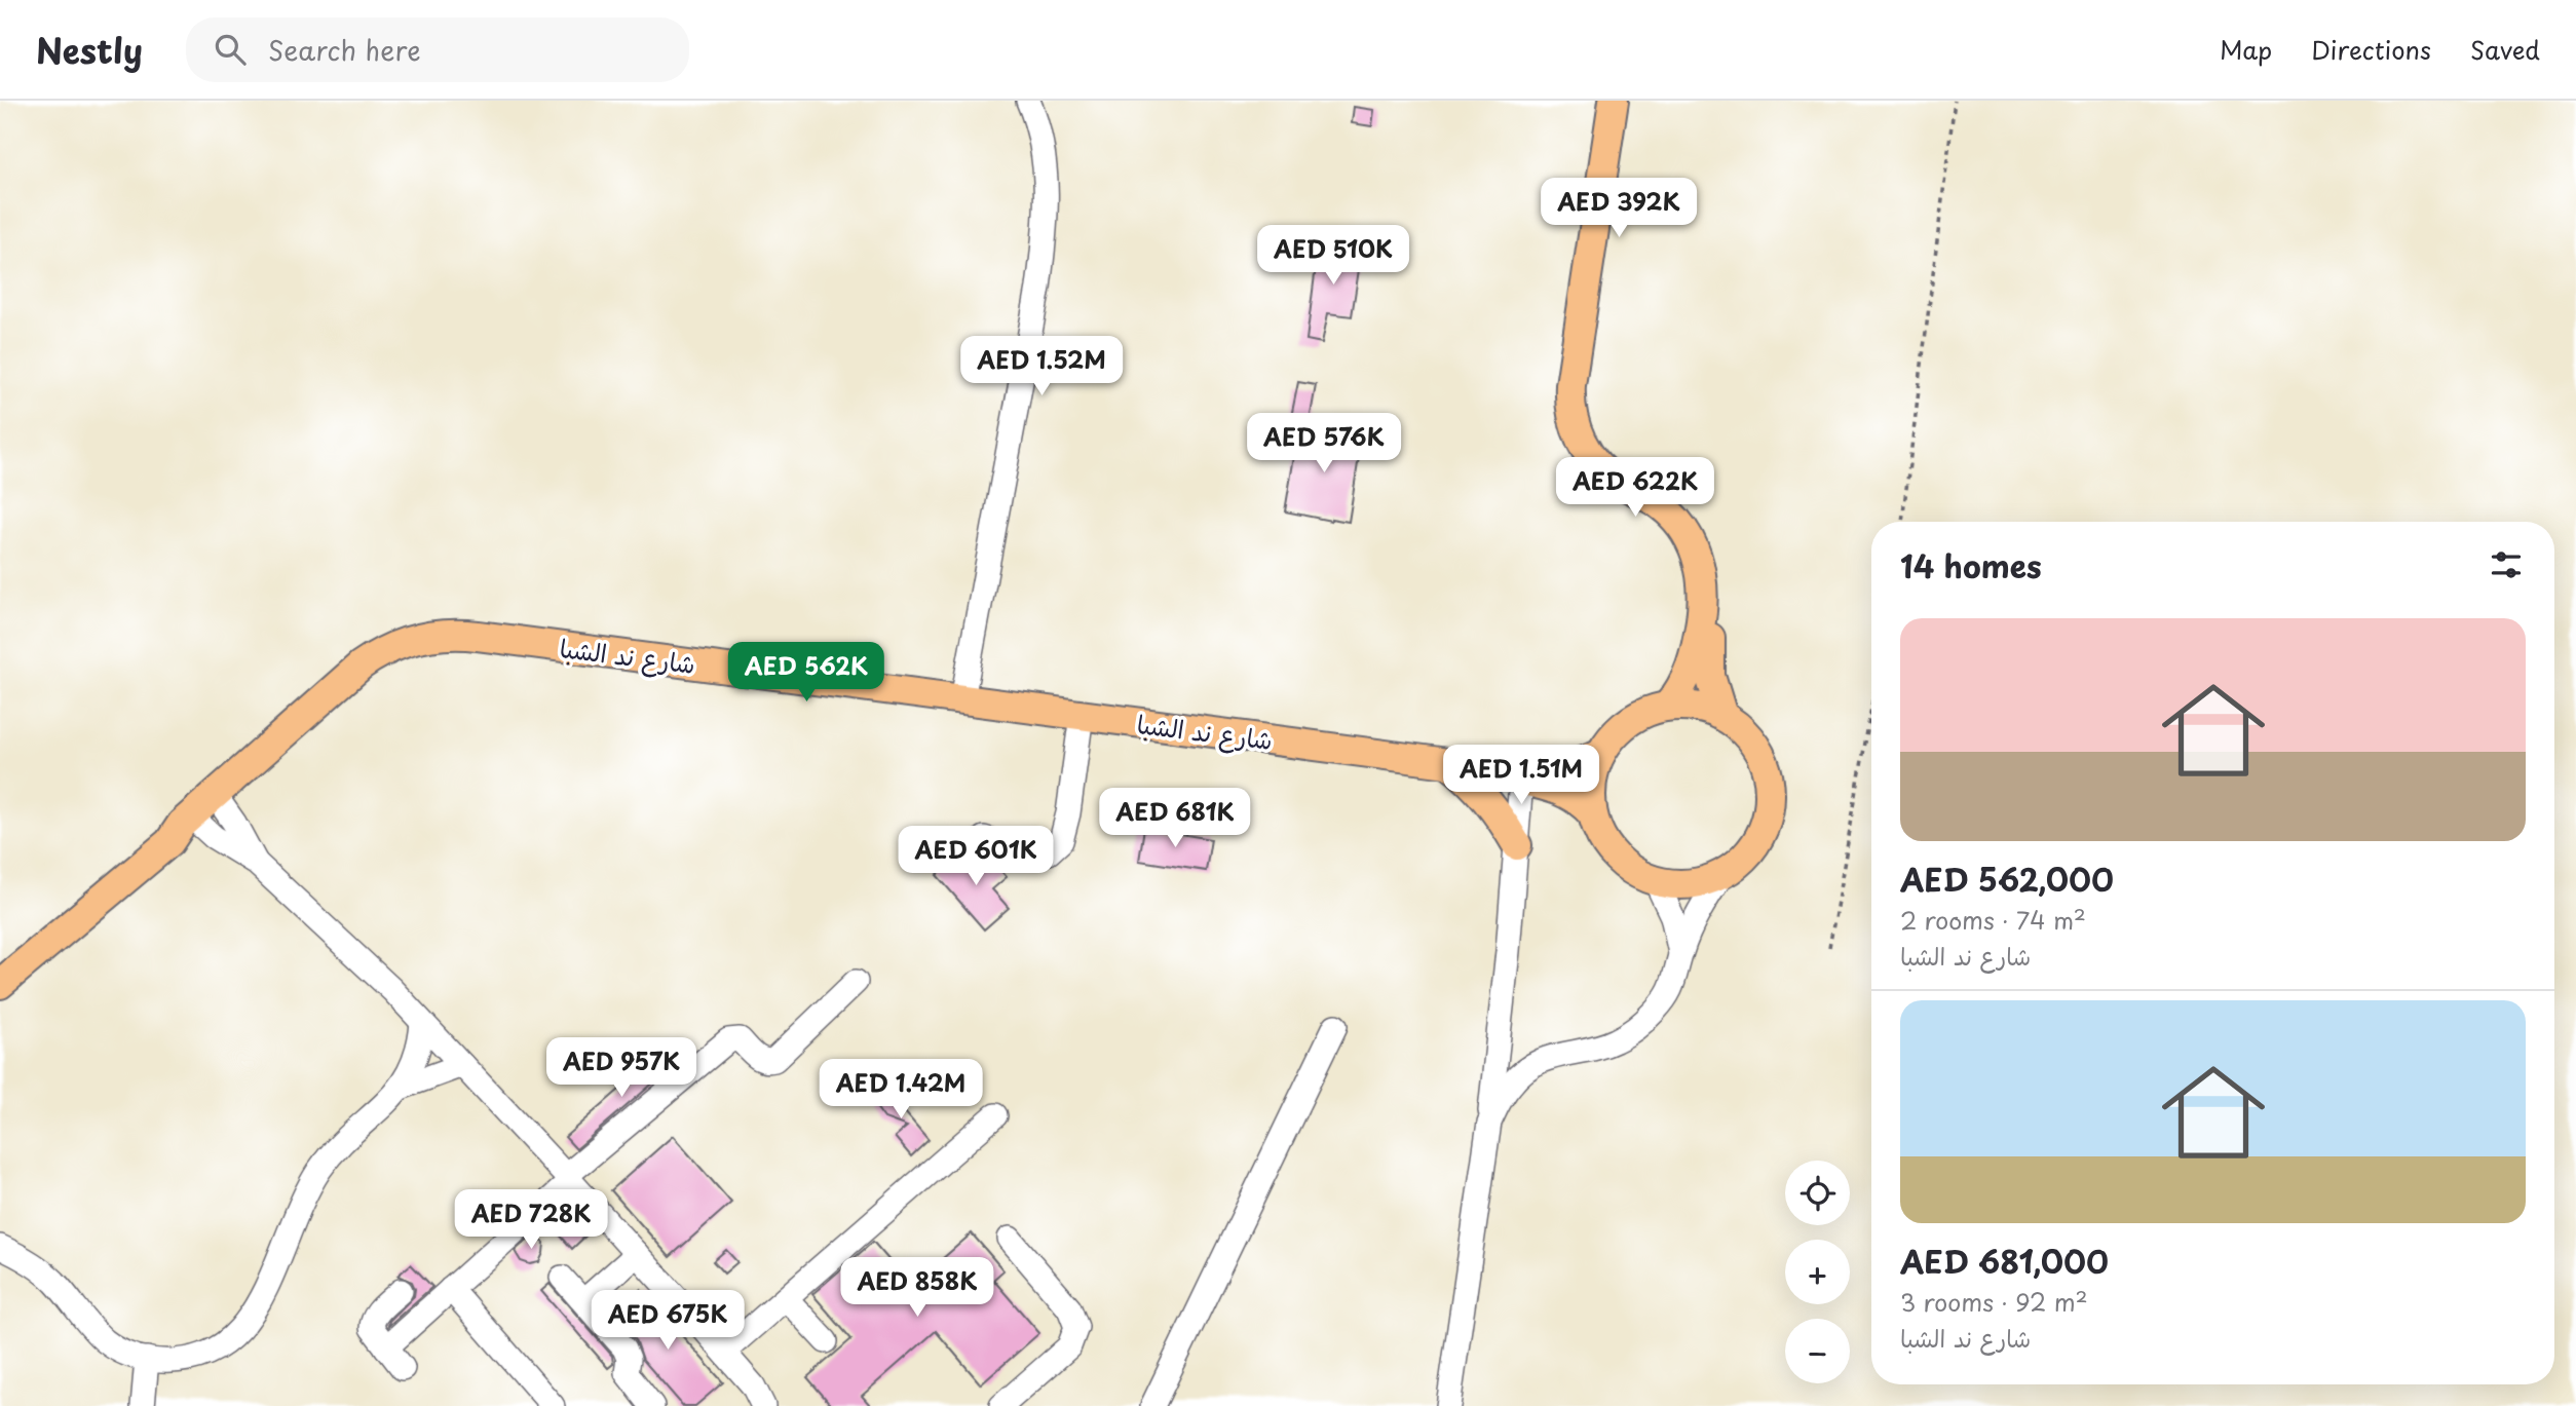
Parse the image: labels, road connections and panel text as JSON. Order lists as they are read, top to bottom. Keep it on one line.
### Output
{"streets":{"main road":["شارع ند الشبا"]},"page":{"header":"Nestly","search":"Search here","nav":["Map","Directions","Saved"],"price":["AED 392K","AED 510K","AED 1.52M","AED 576K","AED 622K","AED 562K","AED 1.51M","AED 681K","AED 601K","AED 957K","AED 1.42M","AED 728K","AED 858K","AED 675K"],"heading":"14 homes","list":[{"name":"AED 562,000","note":"2 rooms · 74 m² · شارع ند الشبا"},{"name":"AED 681,000","note":"3 rooms · 92 m² · شارع ند الشبا"}],"map_buttons":["+","−"]}}
